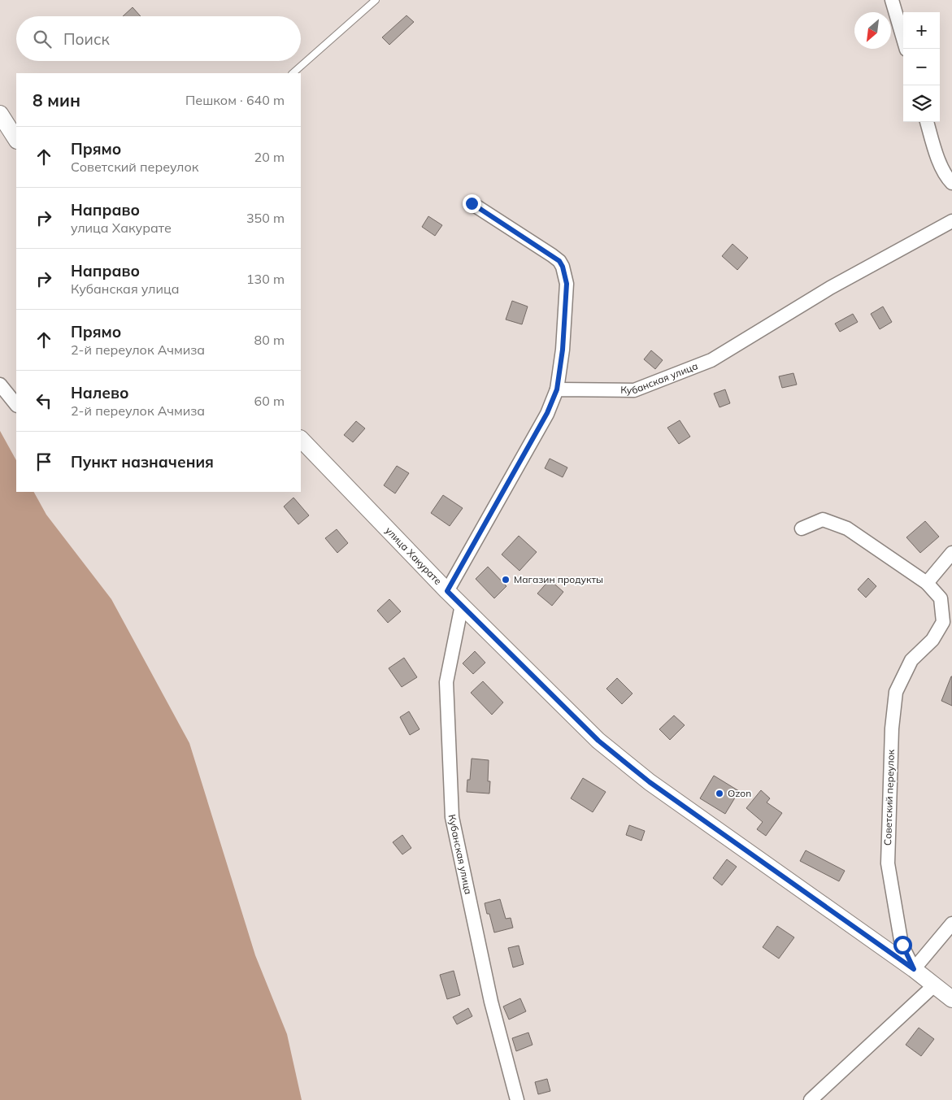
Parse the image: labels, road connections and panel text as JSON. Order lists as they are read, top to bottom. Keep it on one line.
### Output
{"streets":{"street":["Кубанская улица","улица Хакурате","Советский переулок"]},"crossings":[["Кубанская улица","улица Хакурате"],["улица Хакурате","Советский переулок"]],"places":["Магазин продукты","Ozon"],"north":"bottom left","page":{"map_buttons":["+","−"],"search":"Поиск","heading":["8 мин","Пешком · 640 m"],"list":[["Прямо","Советский переулок","20 m"],["Направо","улица Хакурате","350 m"],["Направо","Кубанская улица","130 m"],["Прямо","2-й переулок Ачмиза","80 m"],["Налево","2-й переулок Ачмиза","60 m"],"Пункт назначения"]}}
